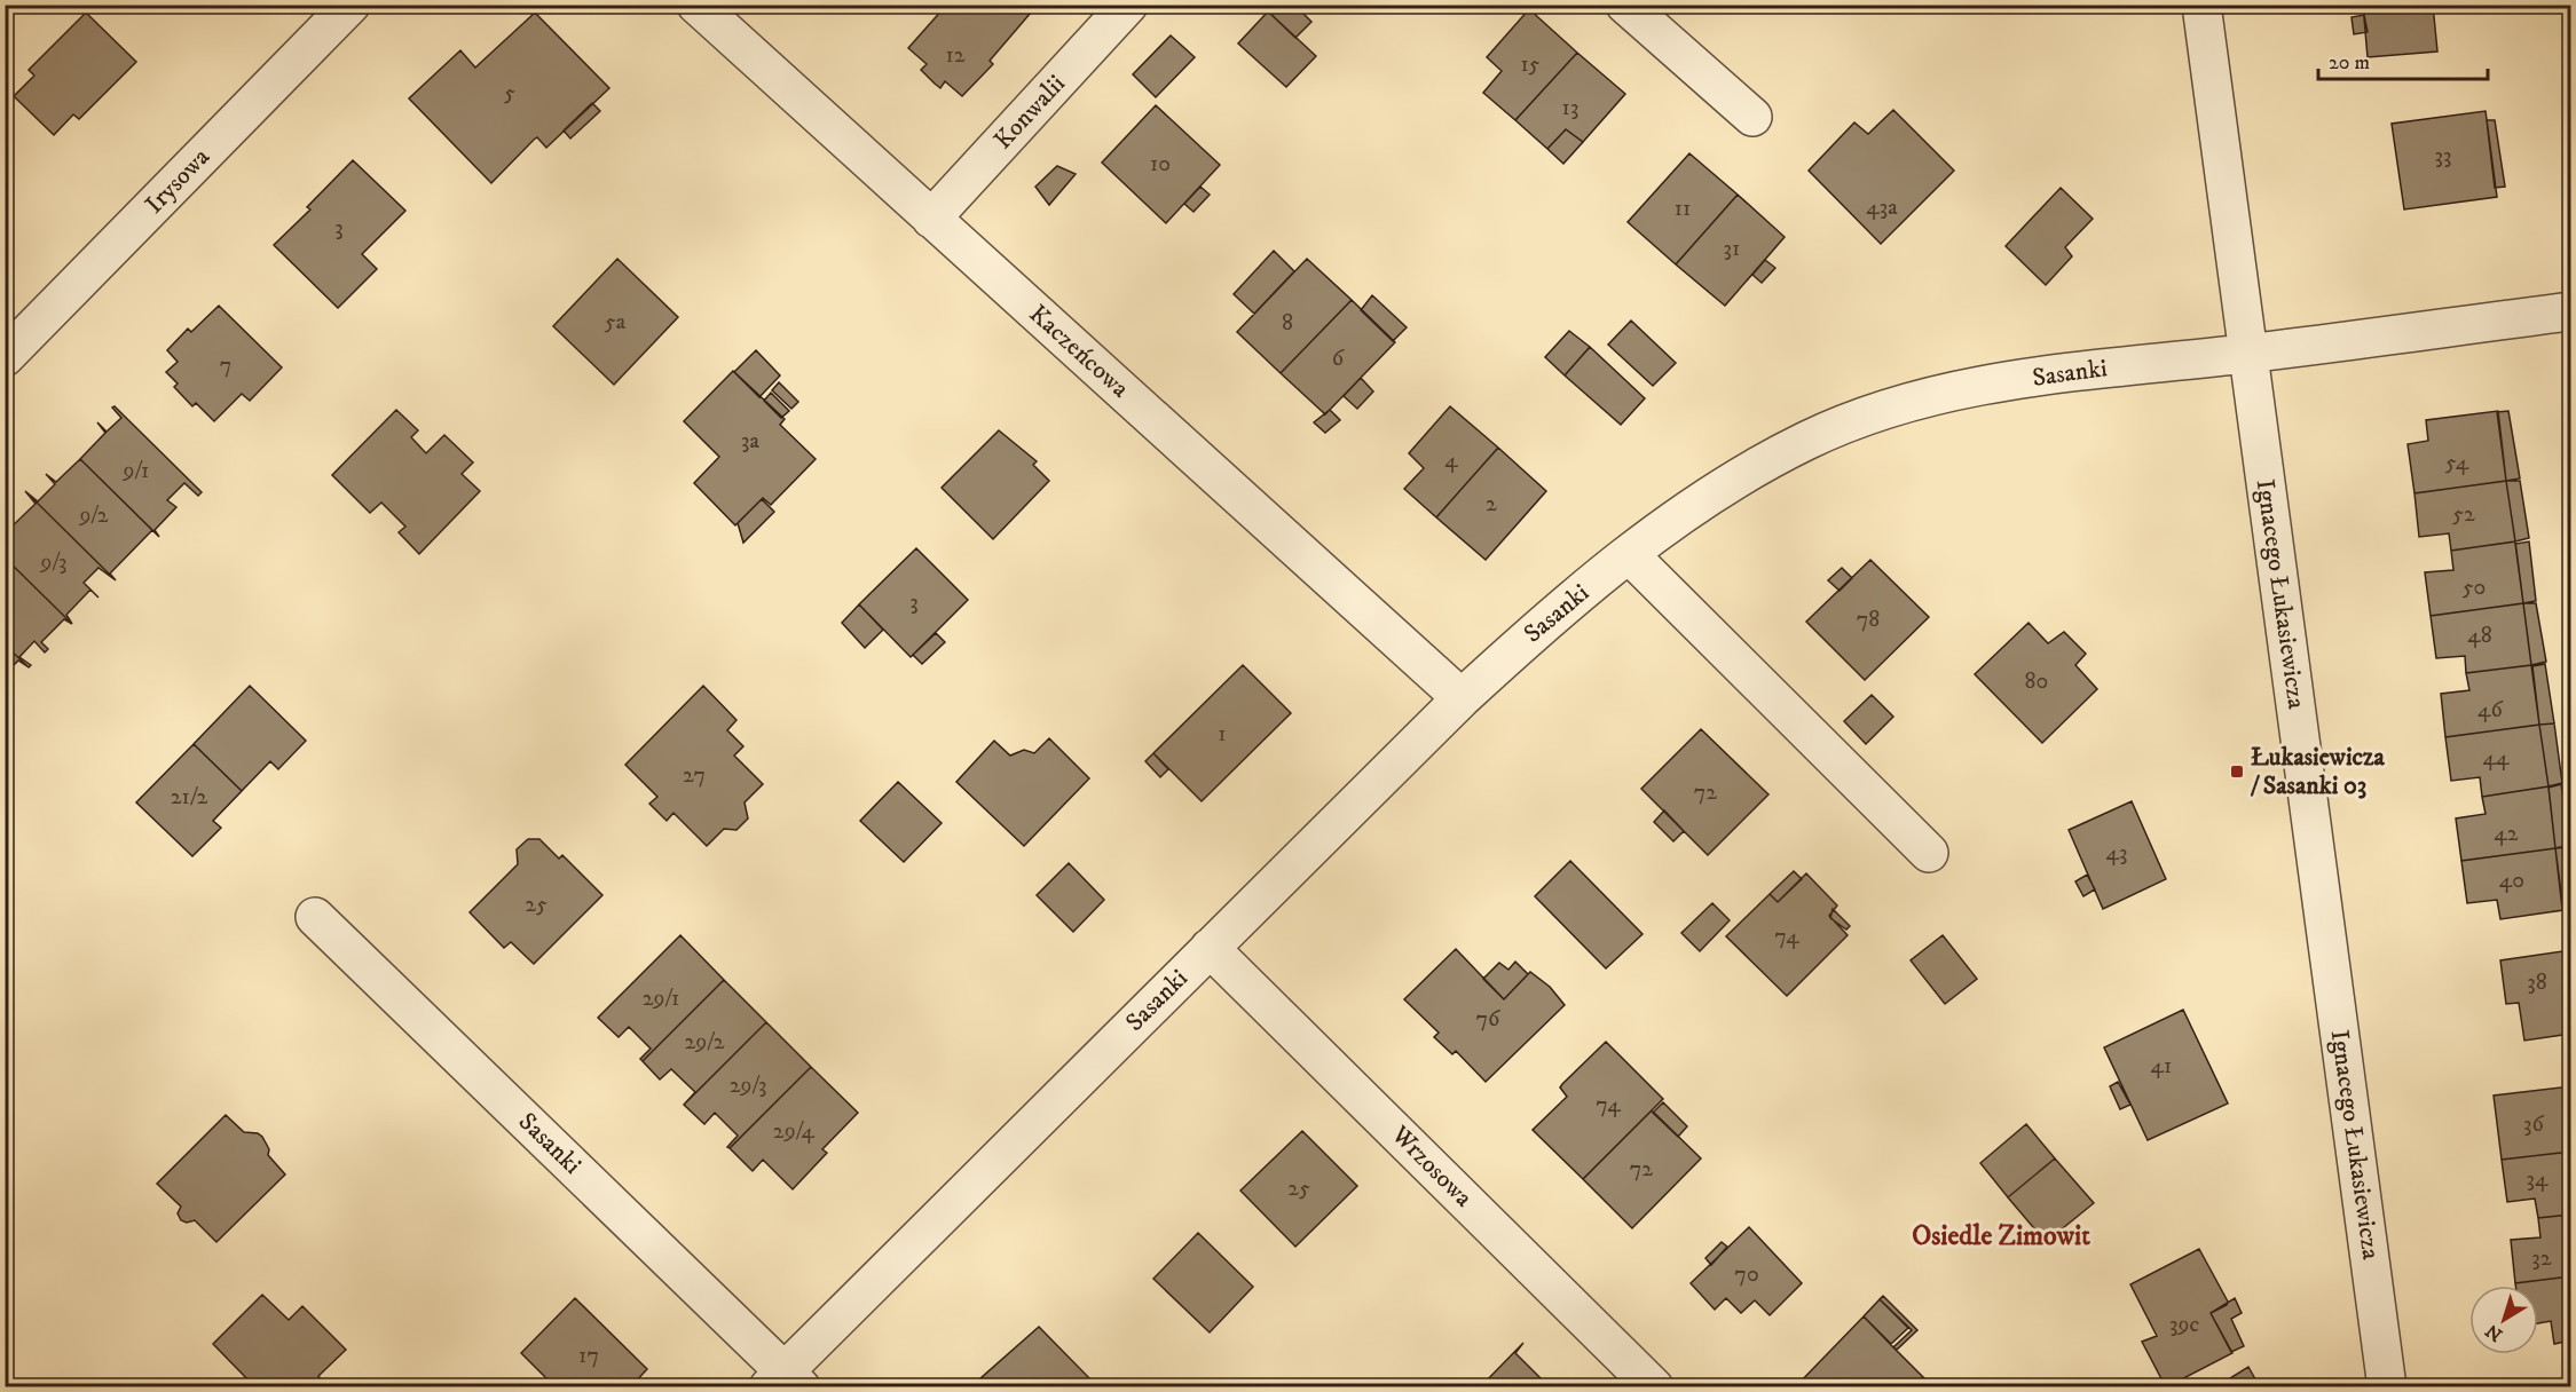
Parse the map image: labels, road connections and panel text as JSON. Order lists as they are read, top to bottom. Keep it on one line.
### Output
{"streets":{"street":["Konwalii","Irysowa","Kaczeńcowa","Sasanki","Ignacego Łukasiewicza","Wrzosowa"]},"crossings":[["Konwalii","Kaczeńcowa"],["Kaczeńcowa","Sasanki"],["Sasanki","Ignacego Łukasiewicza"],["Sasanki","Wrzosowa"]],"districts":["Osiedle Zimowit"],"places":{"transit":["Łukasiewicza / Sasanki 03"]},"house_numbers":["12","15","5","13","33","10","43a","11","3","31","5a","8","6","7","3a","4","54","9/1","2","52","9/2","9/3","50","3","78","48","80","46","1","44","27","72","21/2","42","43","40","25","74","38","29/1","76","29/2","41","29/3","74","36","29/4","72","34","25","32","70","39c","17"],"scale_bar":"20 m","north":"bottom left"}
